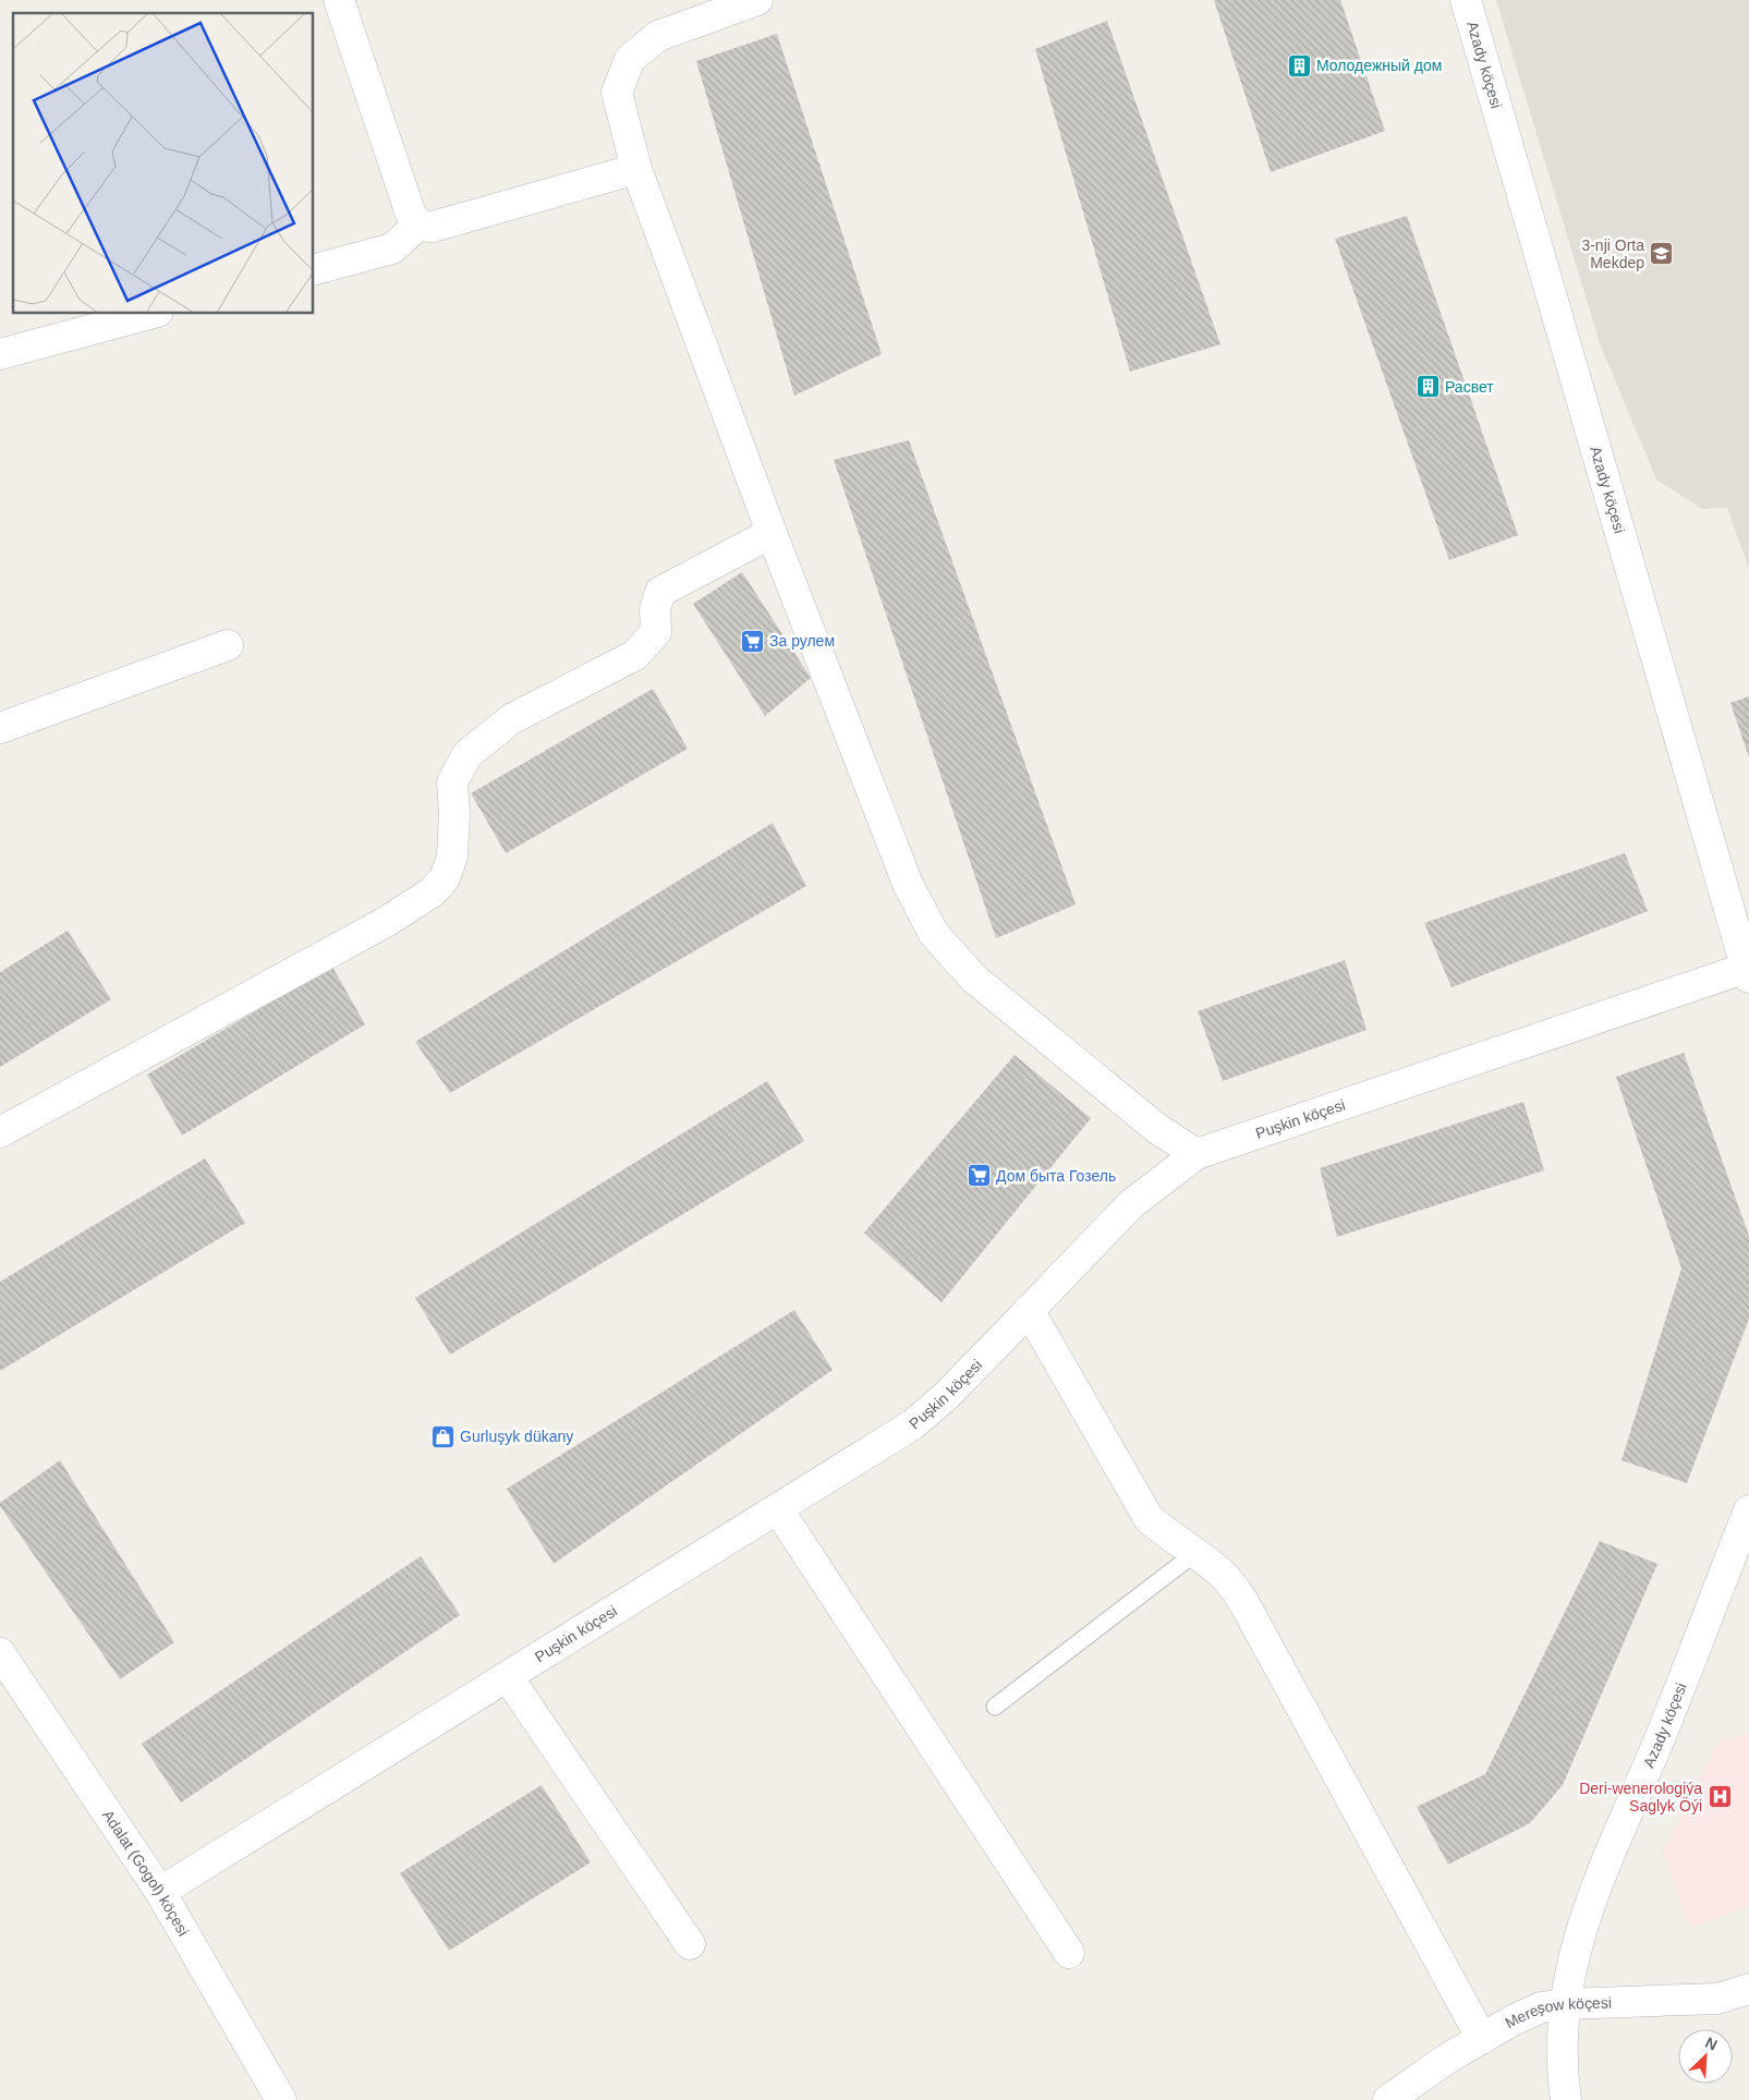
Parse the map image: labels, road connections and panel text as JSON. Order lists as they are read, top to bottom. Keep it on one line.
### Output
{"streets":{"street":["Azady köçesi","Puşkin köçesi","Adalat (Gogol) köçesi","Mereşow köçesi"]},"crossings":[["Azady köçesi","Puşkin köçesi"],["Azady köçesi","Mereşow köçesi"],["Puşkin köçesi","Adalat (Gogol) köçesi"]],"places":{"building":["Молодежный дом","Расвет"],"school or university":["3-nji Orta Mekdep"],"supermarket":["За рулем","Дом быта Гозель"],"shop":["Gurluşyk dükany"],"hospital":["Deri-wenerologiýa Saglyk Öýi"]},"north":"top right"}
